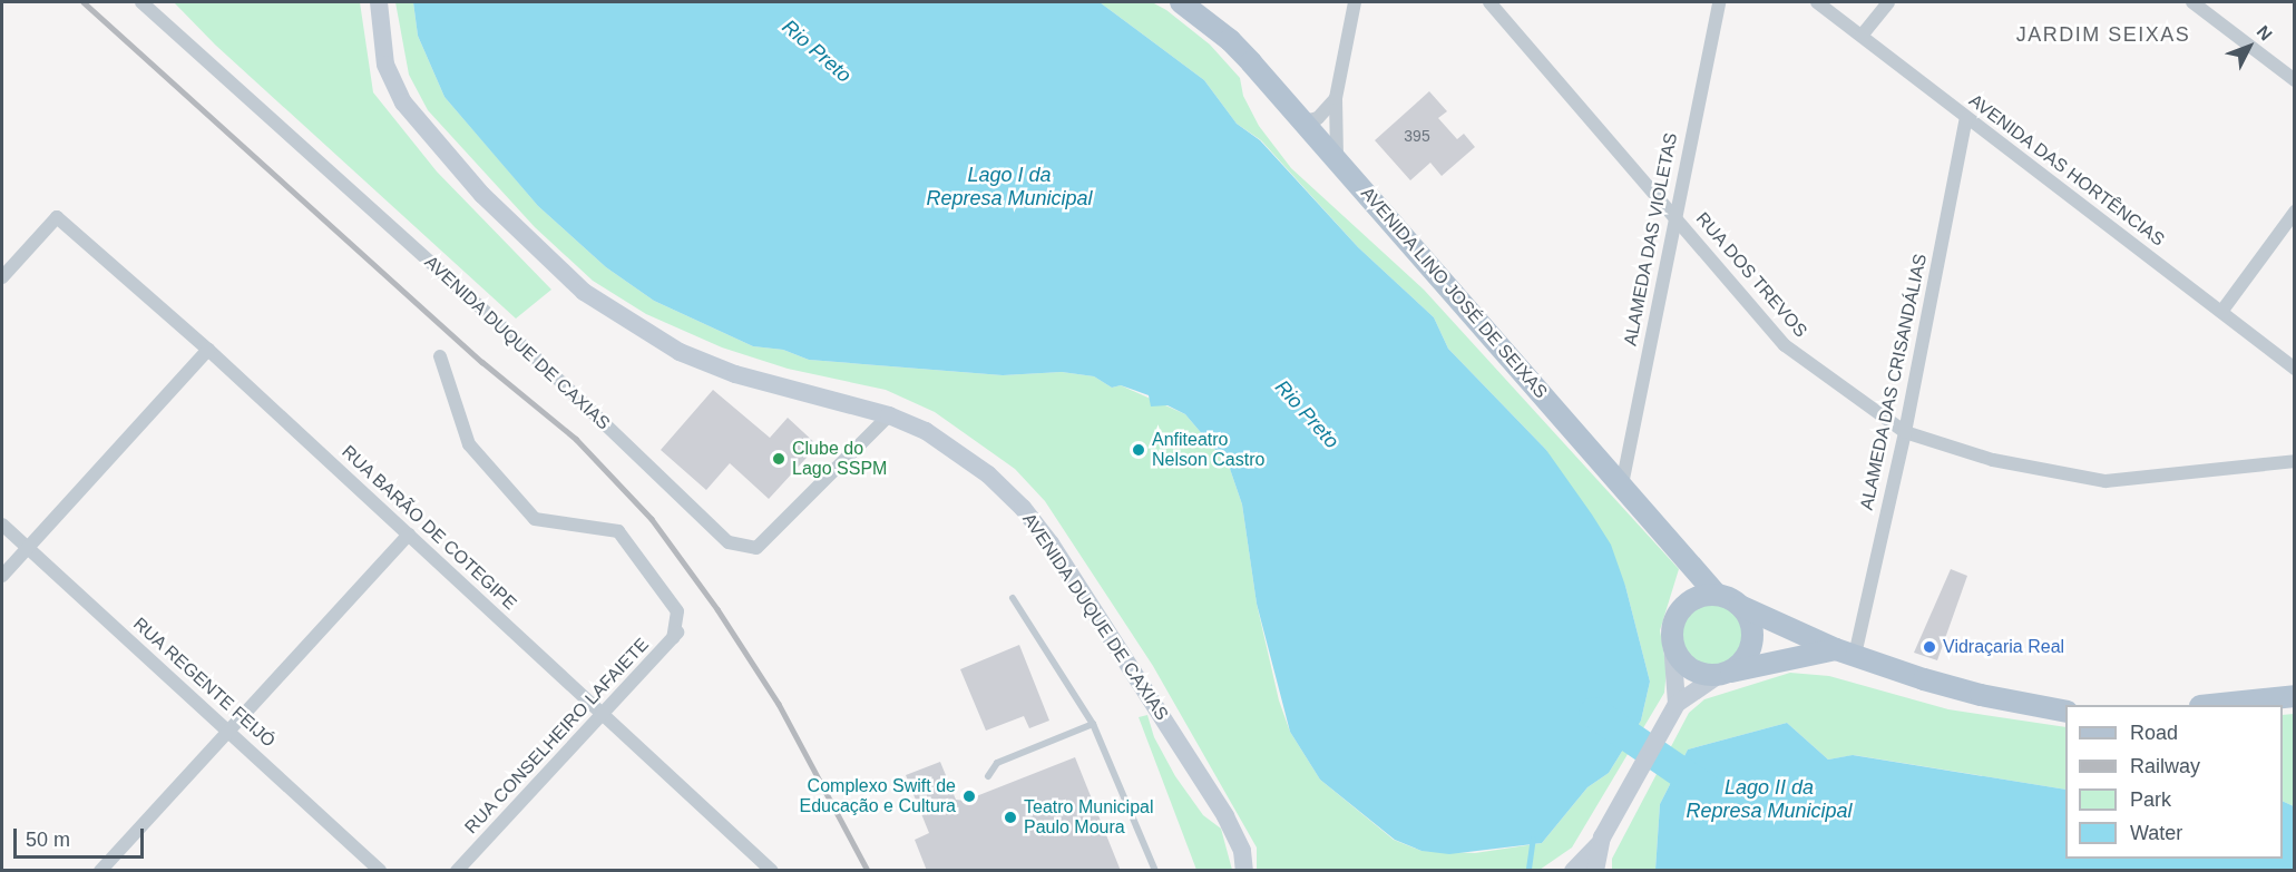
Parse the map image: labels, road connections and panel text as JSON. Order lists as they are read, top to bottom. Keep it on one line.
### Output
{"streets":{"main road":["AVENIDA LINO JOSÉ DE SEIXAS","AVENIDA DUQUE DE CAXIAS"],"street":["AVENIDA DAS HORTÊNCIAS","ALAMEDA DAS VIOLETAS","RUA DOS TREVOS","ALAMEDA DAS CRISANDÁLIAS","RUA BARÃO DE COTEGIPE","RUA REGENTE FEIJÓ","RUA CONSELHEIRO LAFAIETE"]},"crossings":[["AVENIDA DAS HORTÊNCIAS","ALAMEDA DAS CRISANDÁLIAS"],["ALAMEDA DAS VIOLETAS","RUA DOS TREVOS"],["ALAMEDA DAS VIOLETAS","AVENIDA LINO JOSÉ DE SEIXAS"],["RUA DOS TREVOS","ALAMEDA DAS CRISANDÁLIAS"],["RUA BARÃO DE COTEGIPE","RUA CONSELHEIRO LAFAIETE"]],"districts":["JARDIM SEIXAS"],"water":["Rio Preto","Lago I da Represa Municipal","Lago II da Represa Municipal"],"places":["Anfiteatro Nelson Castro","Clube do Lago SSPM","Vidraçaria Real","Complexo Swift de Educação e Cultura","Teatro Municipal Paulo Moura"],"house_numbers":["395"],"legend":["Road","Railway","Park","Water"],"scale_bar":"50 m","north":"top right"}
